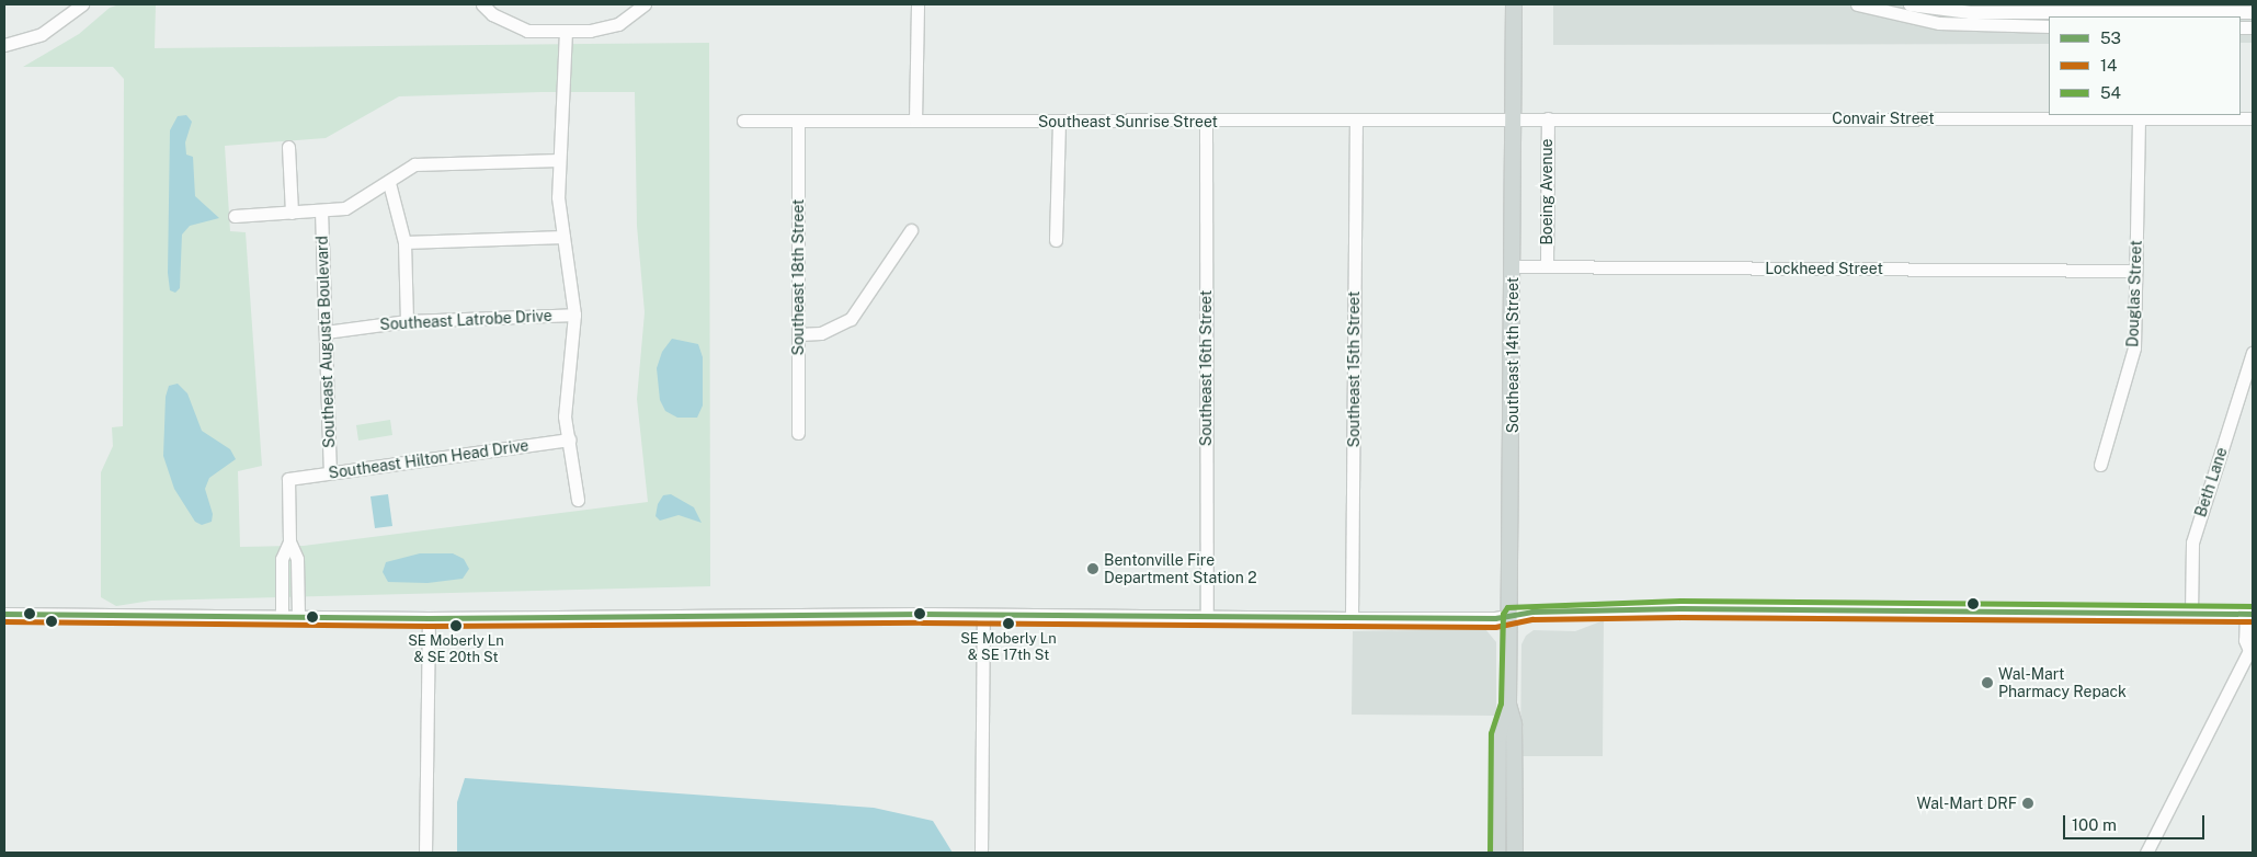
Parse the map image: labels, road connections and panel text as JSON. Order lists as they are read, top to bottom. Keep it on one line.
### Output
{"streets":{"main road":["Southeast 14th Street"],"street":["Convair Street","Southeast Sunrise Street","Boeing Avenue","Lockheed Street","Southeast 18th Street","Douglas Street","Southeast Latrobe Drive","Southeast Augusta Boulevard","Southeast 16th Street","Southeast 15th Street","Southeast Hilton Head Drive","Beth Lane"]},"crossings":[["Convair Street","Southeast Sunrise Street"],["Convair Street","Boeing Avenue"],["Convair Street","Douglas Street"],["Convair Street","Southeast 14th Street"],["Southeast Sunrise Street","Southeast 18th Street"],["Southeast Sunrise Street","Southeast 14th Street"],["Southeast Sunrise Street","Southeast 16th Street"],["Southeast Sunrise Street","Southeast 15th Street"],["Boeing Avenue","Lockheed Street"],["Lockheed Street","Douglas Street"],["Lockheed Street","Southeast 14th Street"],["Southeast Latrobe Drive","Southeast Augusta Boulevard"],["Southeast Augusta Boulevard","Southeast Hilton Head Drive"]],"places":["Bentonville Fire Department Station 2","SE Moberly Ln & SE 17th St","SE Moberly Ln & SE 20th St","Wal-Mart Pharmacy Repack","Wal-Mart DRF"],"lines":["transit line 54","transit line 53","transit line 14"],"legend":["53","14","54"],"scale_bar":"100 m"}
